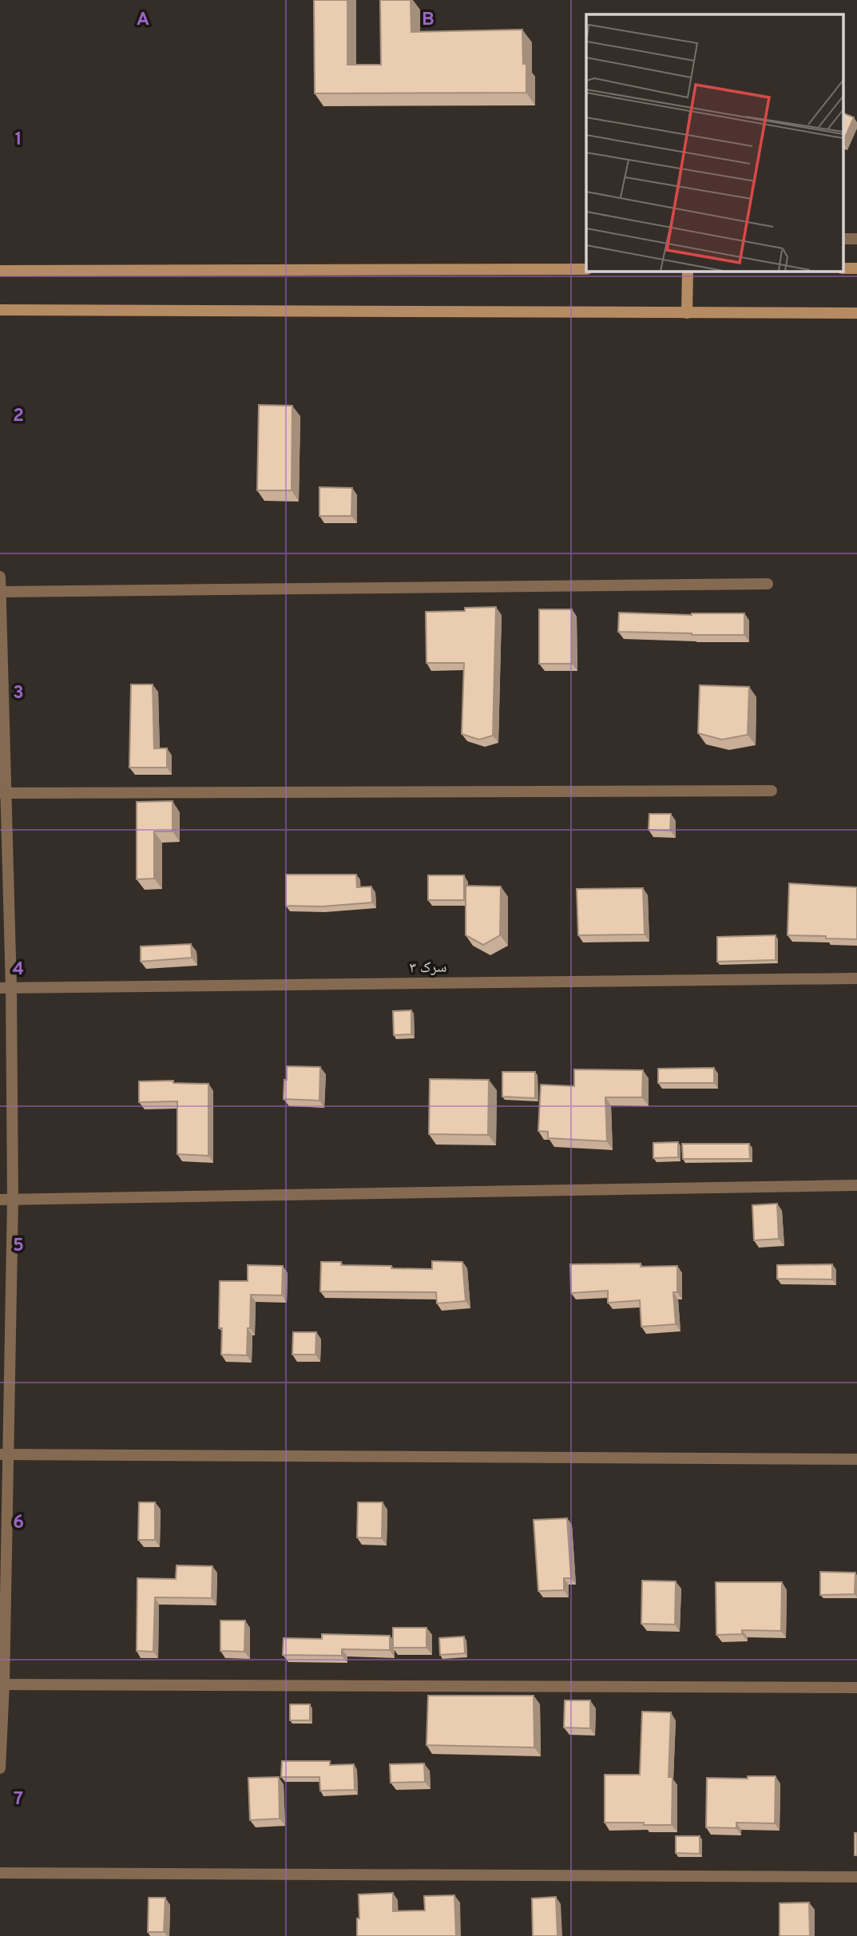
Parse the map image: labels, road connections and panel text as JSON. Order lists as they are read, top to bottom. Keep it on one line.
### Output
{"streets":{"street":["سرک ۳"]},"grid":{"columns":["A","B"],"rows":["1","2","3","4","5","6","7"]}}
